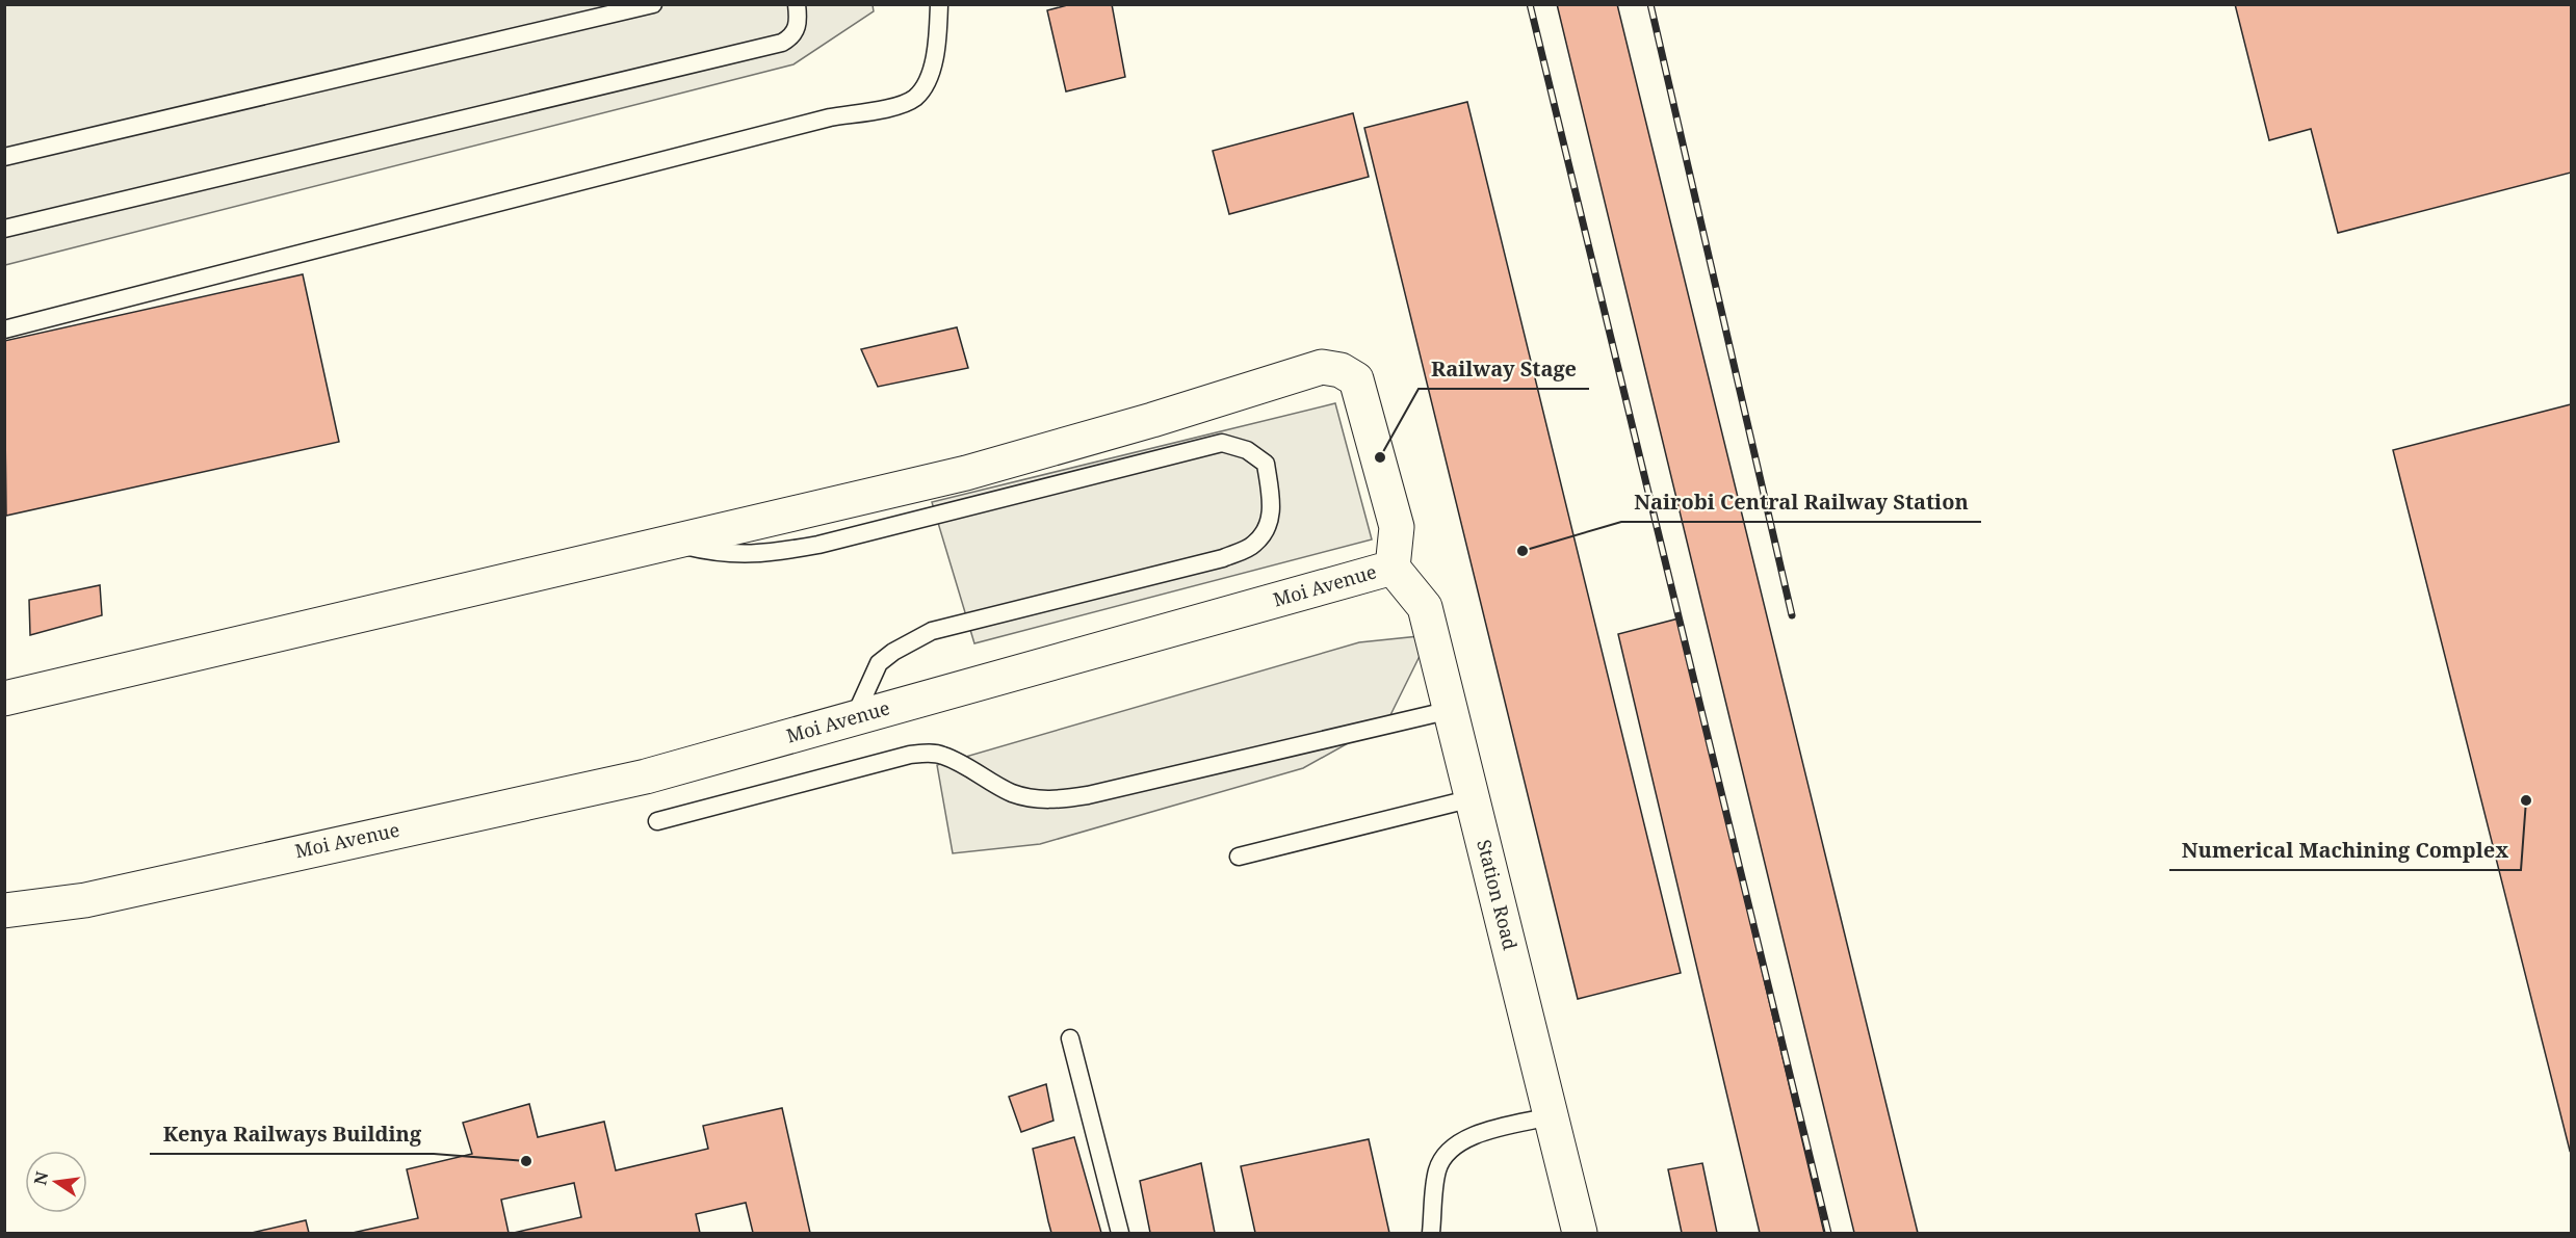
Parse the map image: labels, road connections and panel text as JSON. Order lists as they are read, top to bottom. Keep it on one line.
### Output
{"streets":{"street":["Moi Avenue","Station Road"]},"crossings":[["Moi Avenue","Station Road"]],"places":["Railway Stage","Nairobi Central Railway Station","Numerical Machining Complex","Kenya Railways Building"],"north":"left"}
